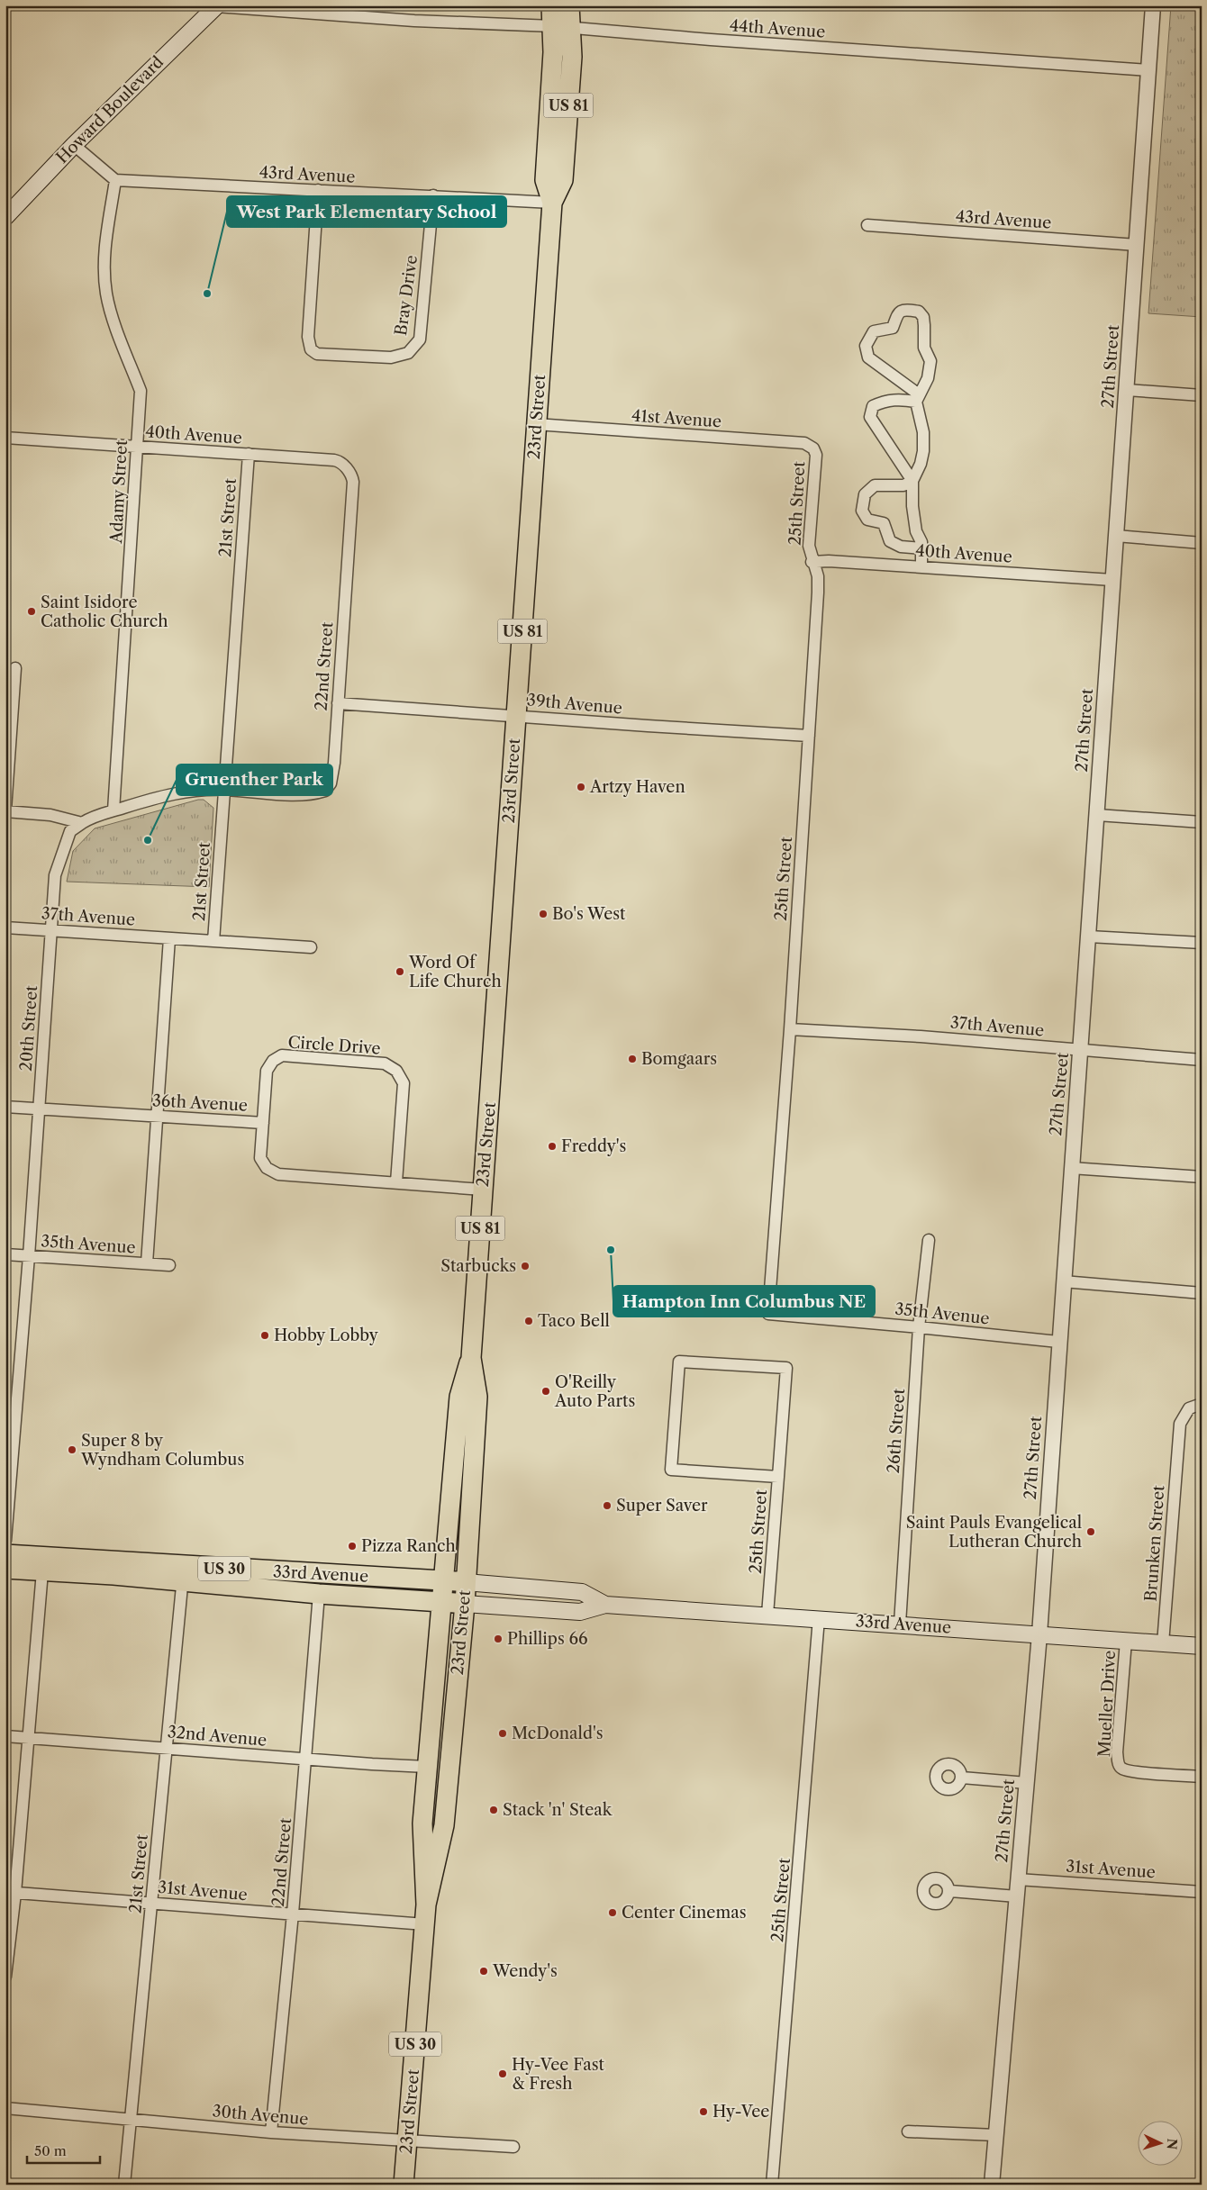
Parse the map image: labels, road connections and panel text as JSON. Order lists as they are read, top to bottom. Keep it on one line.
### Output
{"streets":{"highway":["US 81","23rd Street","US 30","33rd Avenue"],"main road":["Howard Boulevard"],"street":["44th Avenue","43rd Avenue","Bray Drive","27th Street","41st Avenue","40th Avenue","Adamy Street","25th Street","21st Street","22nd Street","39th Avenue","37th Avenue","20th Street","Circle Drive","36th Avenue","35th Avenue","26th Street","Brunken Street","Mueller Drive","32nd Avenue","31st Avenue","30th Avenue"]},"crossings":[["44th Avenue","Howard Boulevard"],["44th Avenue","27th Street"],["44th Avenue","23rd Street"],["43rd Avenue","Bray Drive"],["43rd Avenue","27th Street"],["43rd Avenue","23rd Street"],["43rd Avenue","Adamy Street"],["27th Street","40th Avenue"],["27th Street","37th Avenue"],["27th Street","35th Avenue"],["27th Street","33rd Avenue"],["27th Street","31st Avenue"],["23rd Street","41st Avenue"],["23rd Street","39th Avenue"],["23rd Street","36th Avenue"],["23rd Street","33rd Avenue"],["23rd Street","32nd Avenue"],["23rd Street","31st Avenue"],["23rd Street","30th Avenue"],["41st Avenue","25th Street"],["40th Avenue","Adamy Street"],["40th Avenue","25th Street"],["40th Avenue","21st Street"],["40th Avenue","22nd Street"],["Adamy Street","22nd Street"],["25th Street","39th Avenue"],["25th Street","37th Avenue"],["25th Street","35th Avenue"],["25th Street","33rd Avenue"],["21st Street","22nd Street"],["21st Street","37th Avenue"],["21st Street","33rd Avenue"],["21st Street","32nd Avenue"],["21st Street","31st Avenue"],["21st Street","30th Avenue"],["22nd Street","39th Avenue"],["22nd Street","20th Street"],["22nd Street","33rd Avenue"],["22nd Street","32nd Avenue"],["22nd Street","31st Avenue"],["22nd Street","30th Avenue"],["37th Avenue","20th Street"],["20th Street","36th Avenue"],["20th Street","35th Avenue"],["Circle Drive","36th Avenue"],["35th Avenue","26th Street"],["26th Street","33rd Avenue"],["Brunken Street","33rd Avenue"],["33rd Avenue","Mueller Drive"]],"places":["West Park Elementary School","Saint Isidore Catholic Church","Artzy Haven","Gruenther Park","Bo's West","Word Of Life Church","Bomgaars","Freddy's","Hampton Inn Columbus NE","Starbucks","Taco Bell","Hobby Lobby","O'Reilly Auto Parts","Super 8 by Wyndham Columbus","Super Saver","Saint Pauls Evangelical Lutheran Church","Pizza Ranch","Phillips 66","McDonald's","Stack 'n' Steak","Center Cinemas","Wendy's","Hy-Vee Fast & Fresh","Hy-Vee"],"scale_bar":"50 m","north":"right"}
